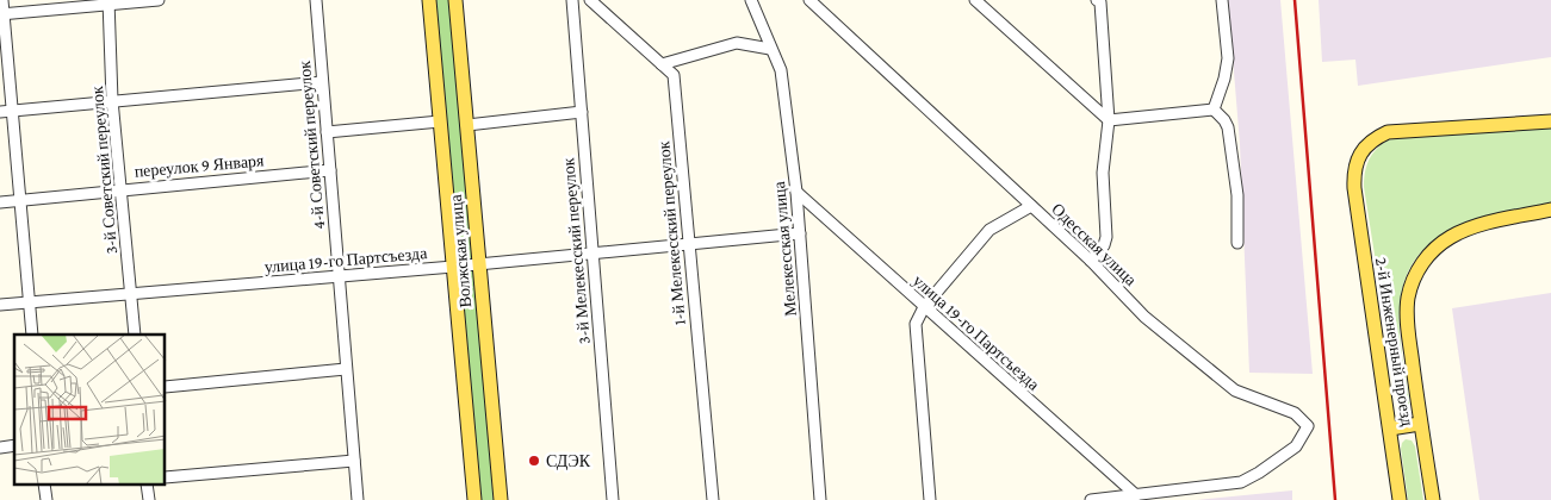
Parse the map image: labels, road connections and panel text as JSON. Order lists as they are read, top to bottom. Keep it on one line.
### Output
{"streets":{"main road":["Волжская улица","2-й Инженерный проезд"],"street":["4-й Советский переулок","переулок 9 Января","3-й Советский переулок","1-й Мелекесский переулок","Одесская улица","Мелекесская улица","3-й Мелекесский переулок","улица 19-го Партсъезда"]},"crossings":[["4-й Советский переулок","переулок 9 Января"],["4-й Советский переулок","улица 19-го Партсъезда"],["переулок 9 Января","3-й Советский переулок"],["3-й Советский переулок","улица 19-го Партсъезда"],["1-й Мелекесский переулок","улица 19-го Партсъезда"],["Одесская улица","улица 19-го Партсъезда"],["Мелекесская улица","улица 19-го Партсъезда"],["Волжская улица","улица 19-го Партсъезда"],["3-й Мелекесский переулок","улица 19-го Партсъезда"]],"places":["СДЭК"]}
